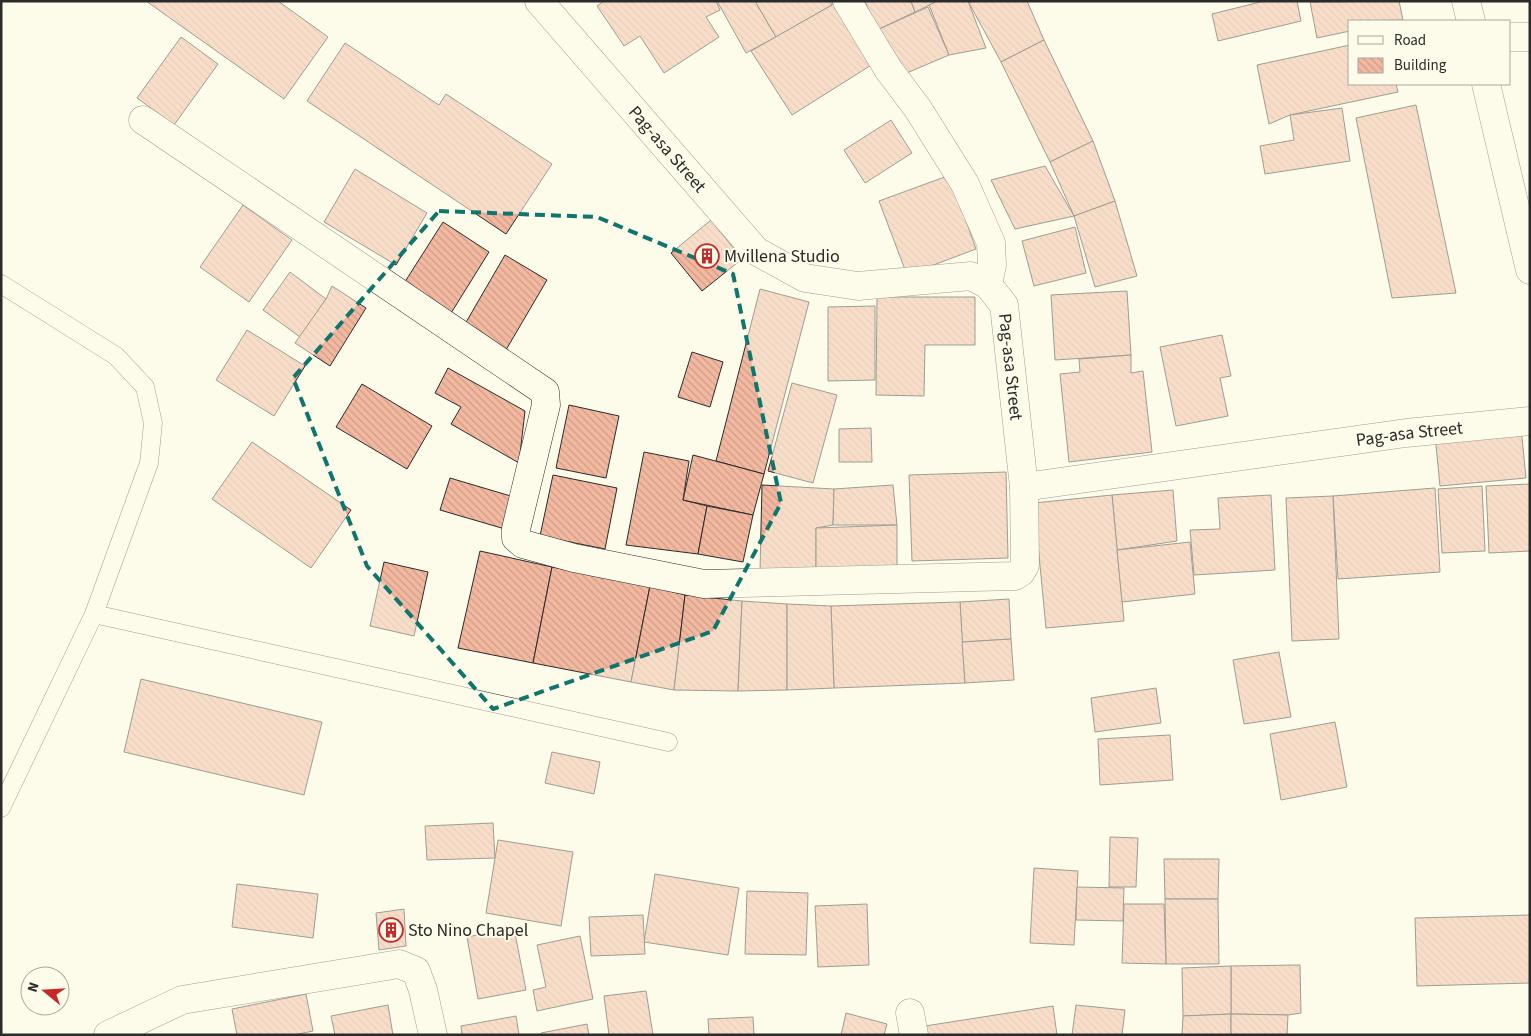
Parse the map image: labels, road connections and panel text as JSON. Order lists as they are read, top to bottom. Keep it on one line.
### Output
{"streets":{"street":["Pag-asa Street"]},"places":{"building":["Mvillena Studio","Sto Nino Chapel"]},"legend":["Road","Building"],"north":"left"}
